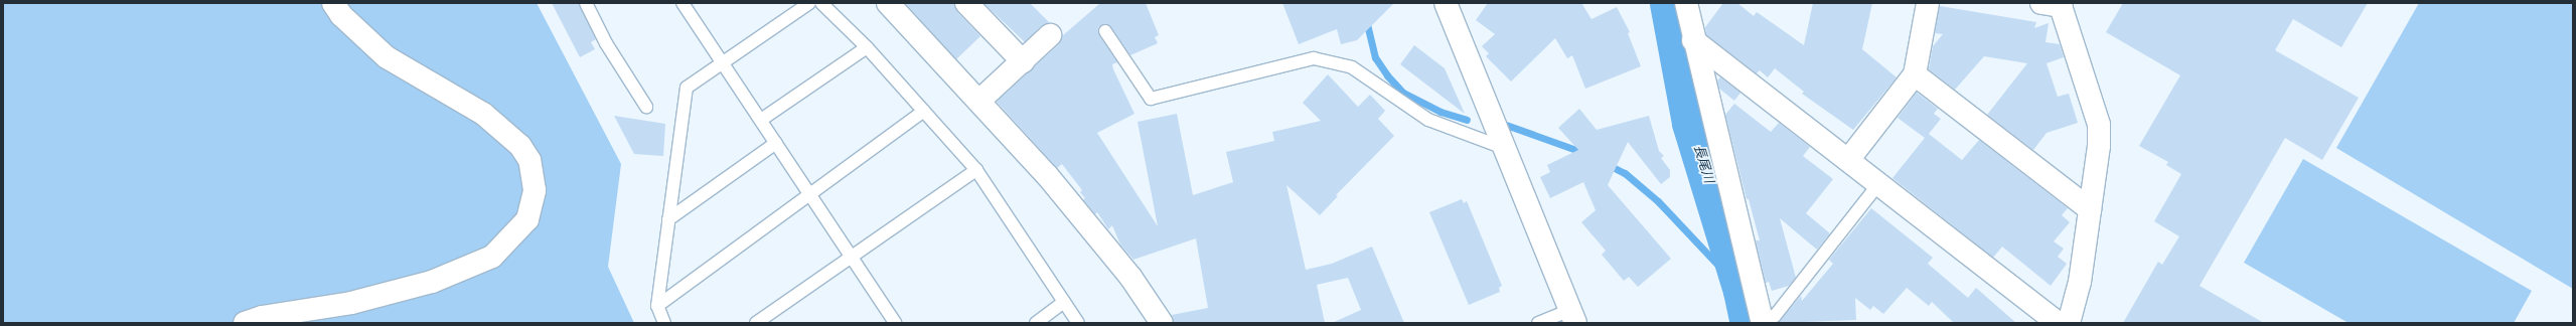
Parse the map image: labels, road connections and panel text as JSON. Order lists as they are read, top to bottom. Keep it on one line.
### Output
{"water":["長尾川"]}
